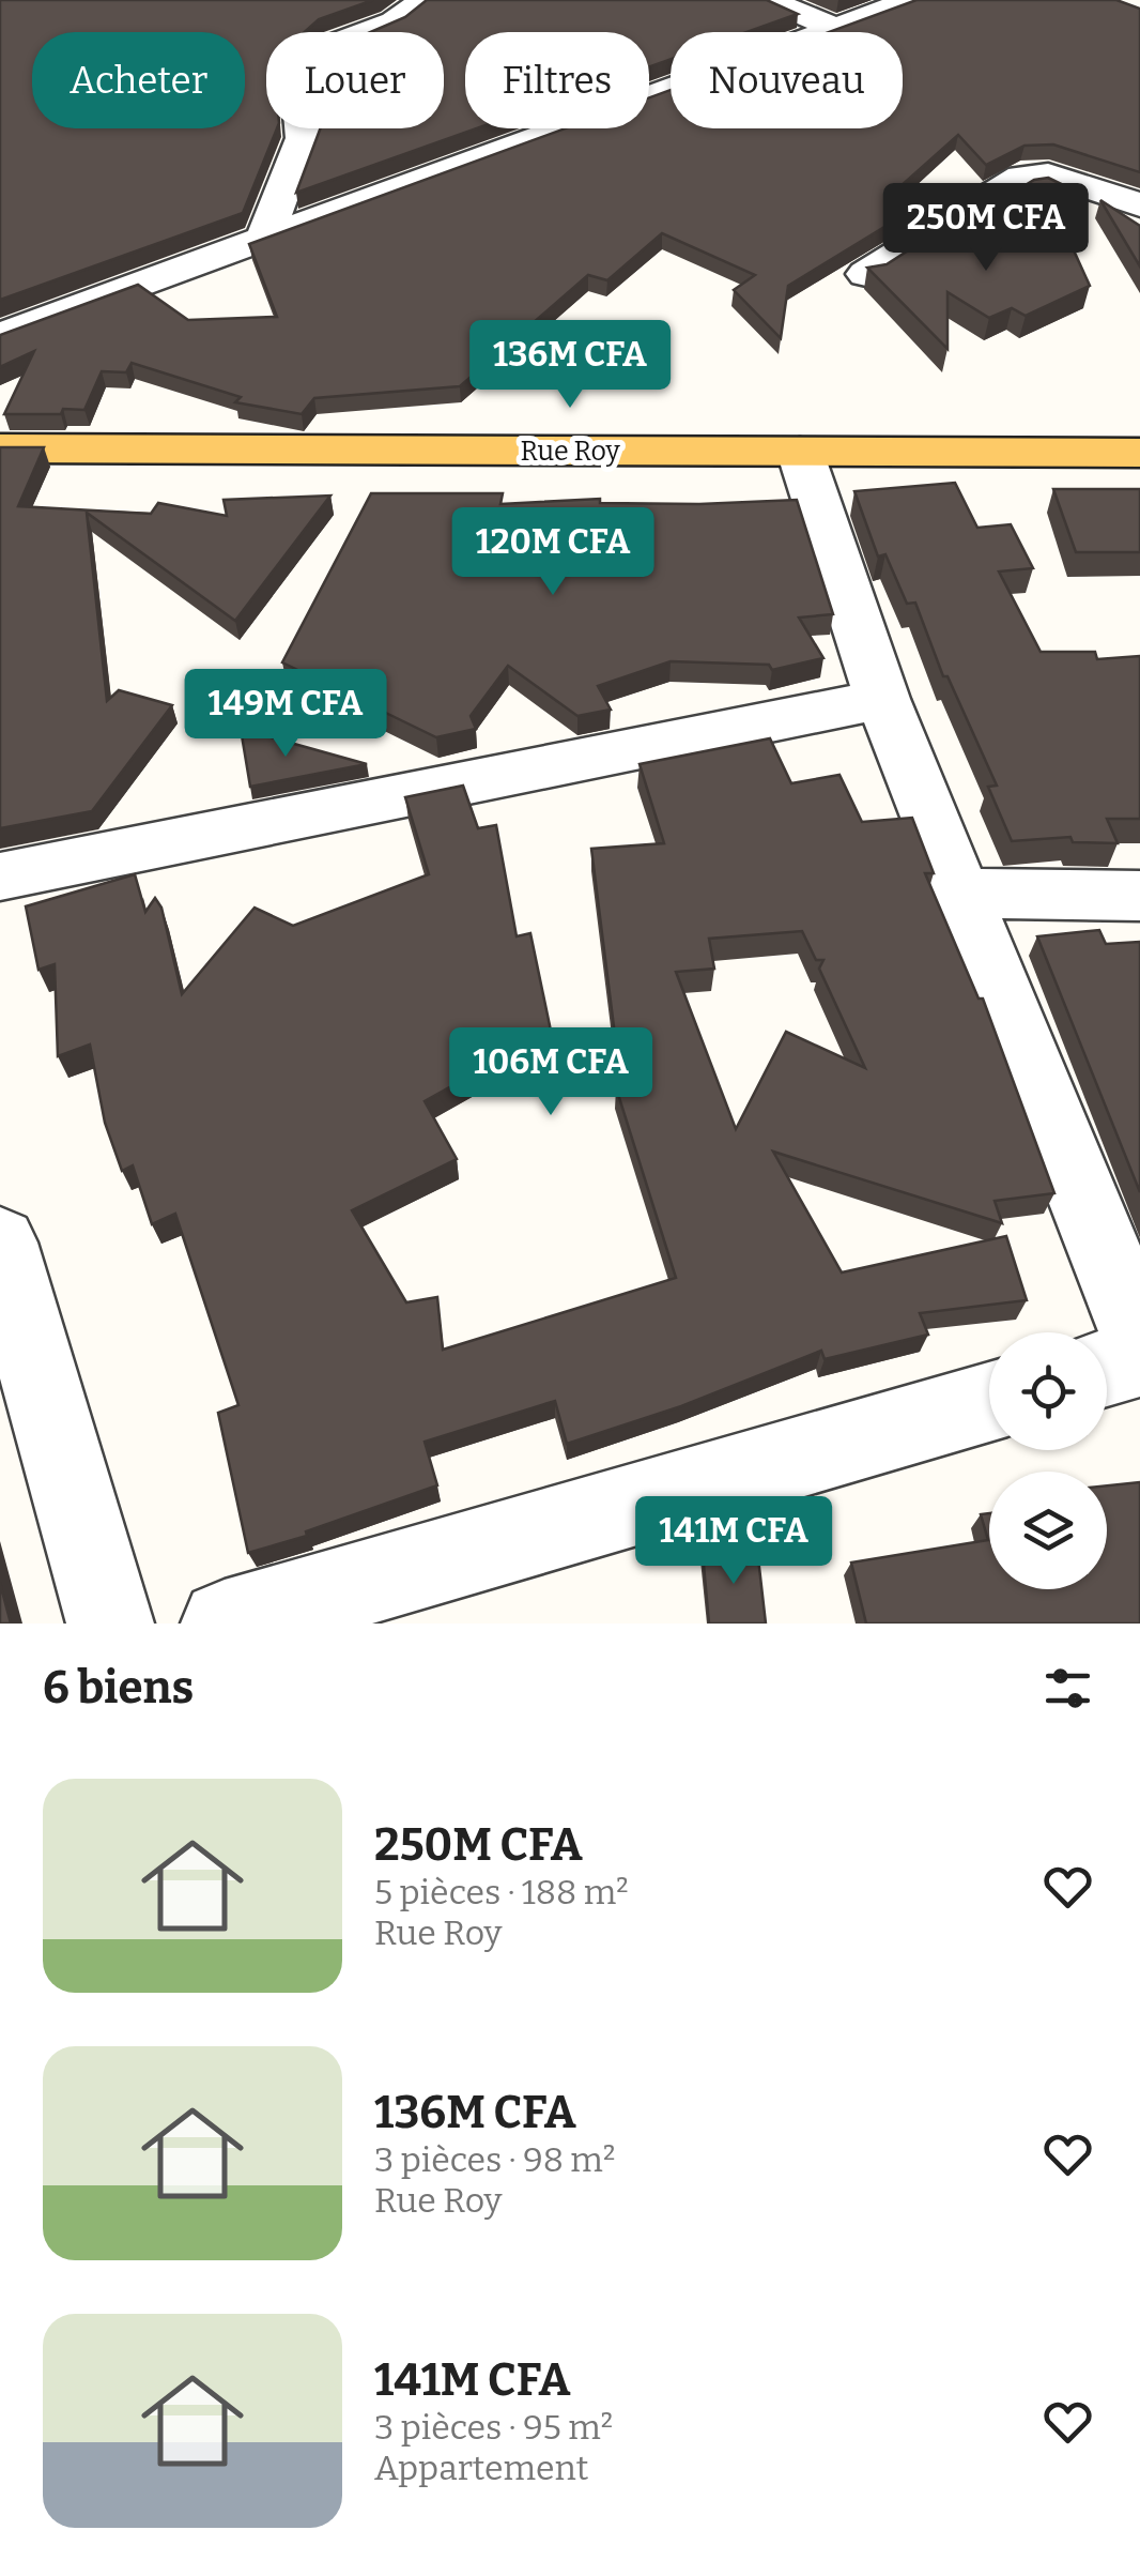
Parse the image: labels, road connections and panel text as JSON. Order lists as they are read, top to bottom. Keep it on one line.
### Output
{"streets":{"main road":["Rue Roy"]},"page":{"chip":["Acheter","Louer","Filtres","Nouveau"],"price":["250M CFA","136M CFA","120M CFA","149M CFA","106M CFA","141M CFA"],"heading":"6 biens","list":[{"name":"250M CFA","note":"5 pièces · 188 m² · Rue Roy"},{"name":"136M CFA","note":"3 pièces · 98 m² · Rue Roy"},{"name":"141M CFA","note":"3 pièces · 95 m² · Appartement"}]}}
